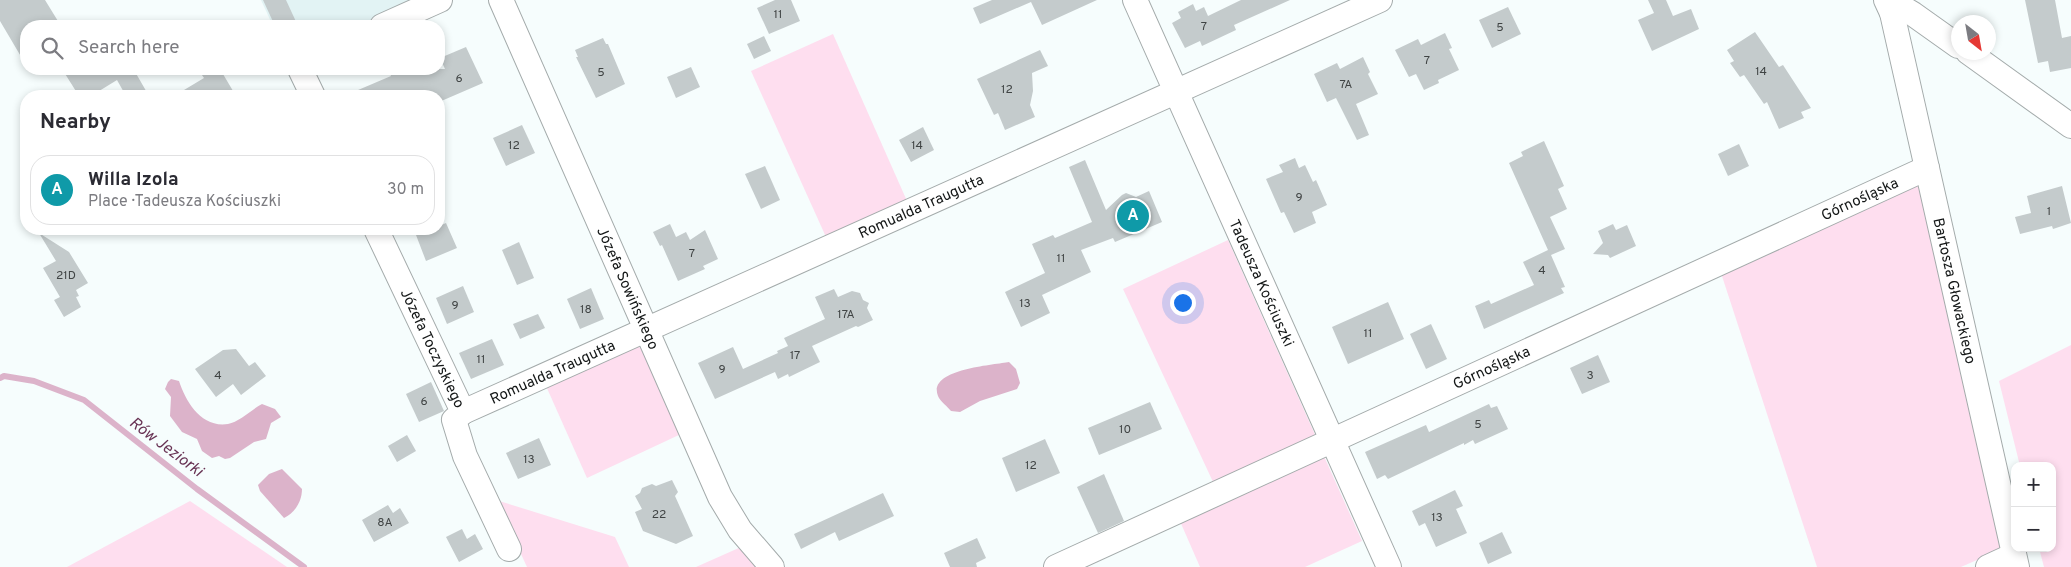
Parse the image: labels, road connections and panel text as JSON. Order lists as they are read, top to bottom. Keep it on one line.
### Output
{"streets":{"street":["Górnośląska","Romualda Traugutta","Tadeusza Kościuszki","Józefa Sowińskiego","Bartosza Głowackiego","Józefa Toczyskiego"]},"crossings":[["Górnośląska","Tadeusza Kościuszki"],["Górnośląska","Bartosza Głowackiego"],["Romualda Traugutta","Tadeusza Kościuszki"],["Romualda Traugutta","Józefa Sowińskiego"],["Romualda Traugutta","Józefa Toczyskiego"]],"water":["Rów Jeziorki"],"house_numbers":["11","7","5","7","14","5","6","7A","12","12","14","9","1","7","11","4","21D","13","9","18","17A","11","17","11","9","4","3","6","5","10","13","12","22","13","8A"],"north":"bottom right","page":{"search":"Search here","heading":"Nearby","list":[{"mark":"A","name":"Willa Izola","note":"Place · Tadeusza Kościuszki","value":"30 m"}],"pins":"A","map_buttons":["+","−"]}}
